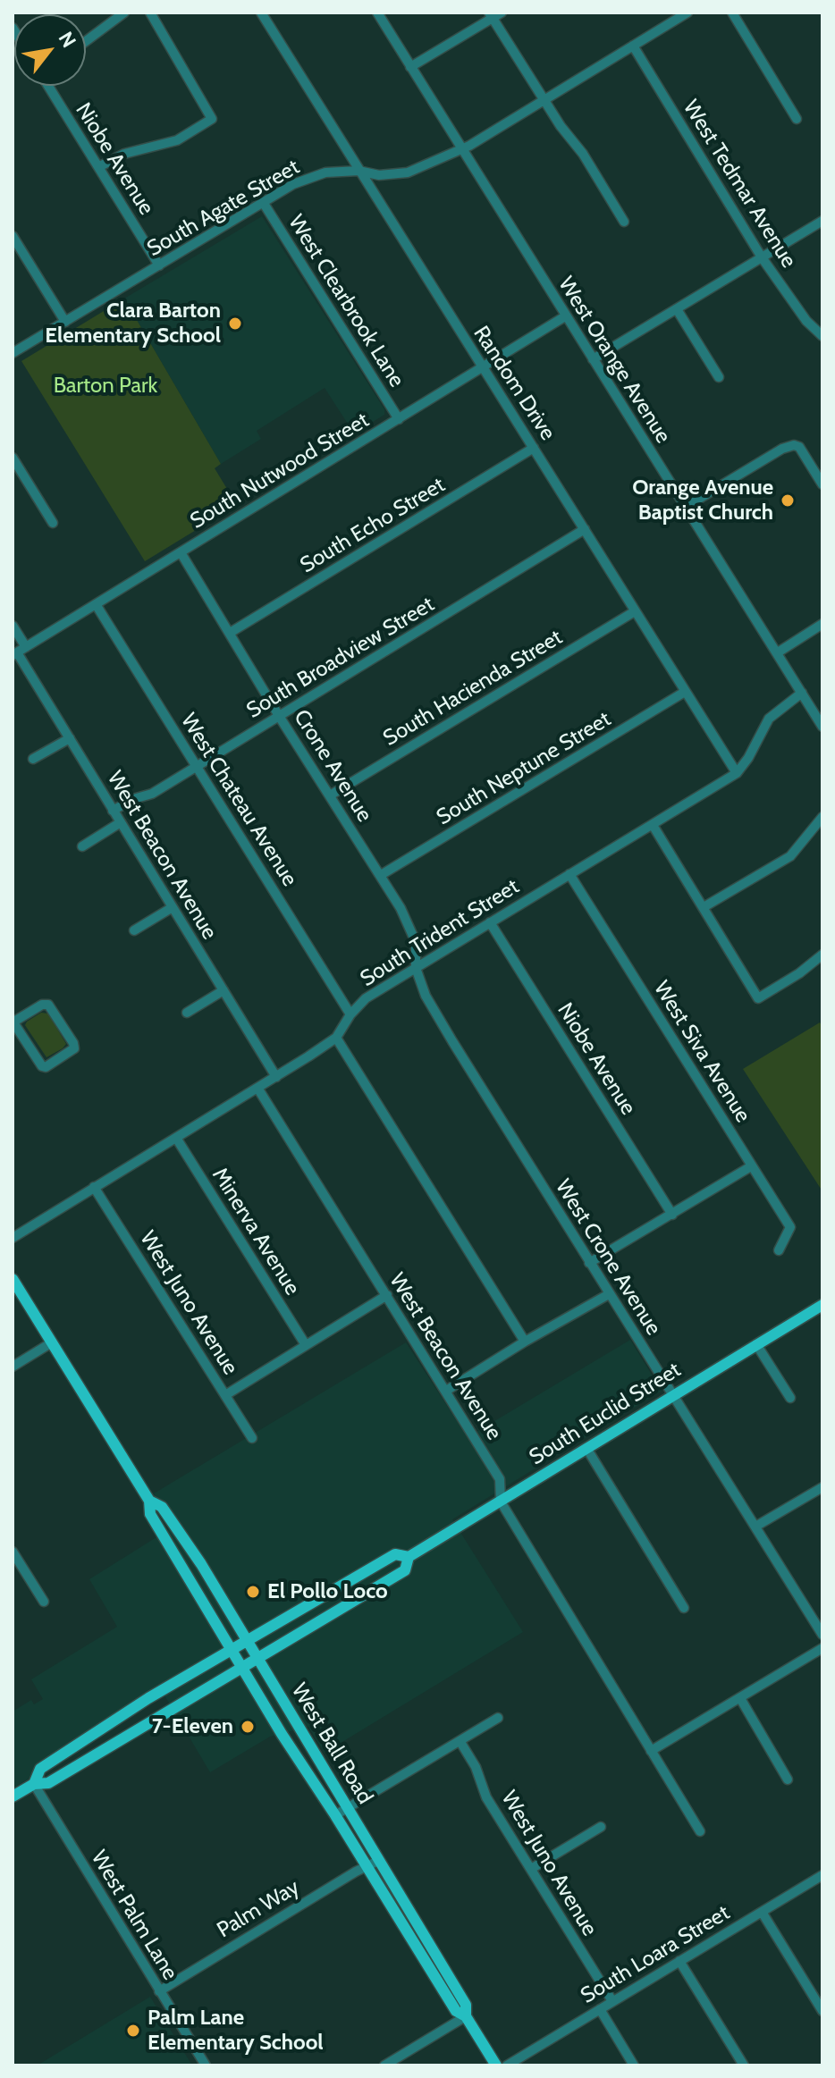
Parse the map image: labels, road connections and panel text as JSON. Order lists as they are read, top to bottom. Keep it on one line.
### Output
{"streets":{"main road":["South Euclid Street","West Ball Road"],"street":["Niobe Avenue","West Tedmar Avenue","South Agate Street","West Clearbrook Lane","West Orange Avenue","Random Drive","South Nutwood Street","South Echo Street","South Broadview Street","South Hacienda Street","Crone Avenue","South Neptune Street","West Chateau Avenue","West Beacon Avenue","South Trident Street","West Siva Avenue","Minerva Avenue","West Crone Avenue","West Juno Avenue","Palm Way","West Palm Lane","South Loara Street"]},"crossings":[["Niobe Avenue","South Agate Street"],["Niobe Avenue","South Trident Street"],["West Tedmar Avenue","South Agate Street"],["South Agate Street","West Clearbrook Lane"],["South Agate Street","West Orange Avenue"],["South Agate Street","Random Drive"],["West Clearbrook Lane","South Nutwood Street"],["West Orange Avenue","South Nutwood Street"],["West Orange Avenue","South Trident Street"],["Random Drive","South Nutwood Street"],["Random Drive","South Echo Street"],["Random Drive","South Broadview Street"],["Random Drive","South Hacienda Street"],["Random Drive","South Neptune Street"],["Random Drive","South Trident Street"],["South Nutwood Street","Crone Avenue"],["South Nutwood Street","West Chateau Avenue"],["South Nutwood Street","West Beacon Avenue"],["South Echo Street","Crone Avenue"],["South Broadview Street","Crone Avenue"],["South Broadview Street","West Chateau Avenue"],["South Broadview Street","West Beacon Avenue"],["South Hacienda Street","Crone Avenue"],["Crone Avenue","South Neptune Street"],["Crone Avenue","South Trident Street"],["Crone Avenue","West Crone Avenue"],["West Chateau Avenue","South Trident Street"],["West Beacon Avenue","South Trident Street"],["West Beacon Avenue","South Euclid Street"],["South Trident Street","West Siva Avenue"],["South Trident Street","Minerva Avenue"],["South Trident Street","West Crone Avenue"],["South Trident Street","West Juno Avenue"],["West Crone Avenue","South Euclid Street"],["West Juno Avenue","South Loara Street"],["South Euclid Street","West Ball Road"],["South Euclid Street","West Palm Lane"],["West Ball Road","Palm Way"],["Palm Way","West Palm Lane"]],"parks":["Barton Park"],"places":["Clara Barton Elementary School","Orange Avenue Baptist Church","El Pollo Loco","7-Eleven","Palm Lane Elementary School"],"north":"top right"}
